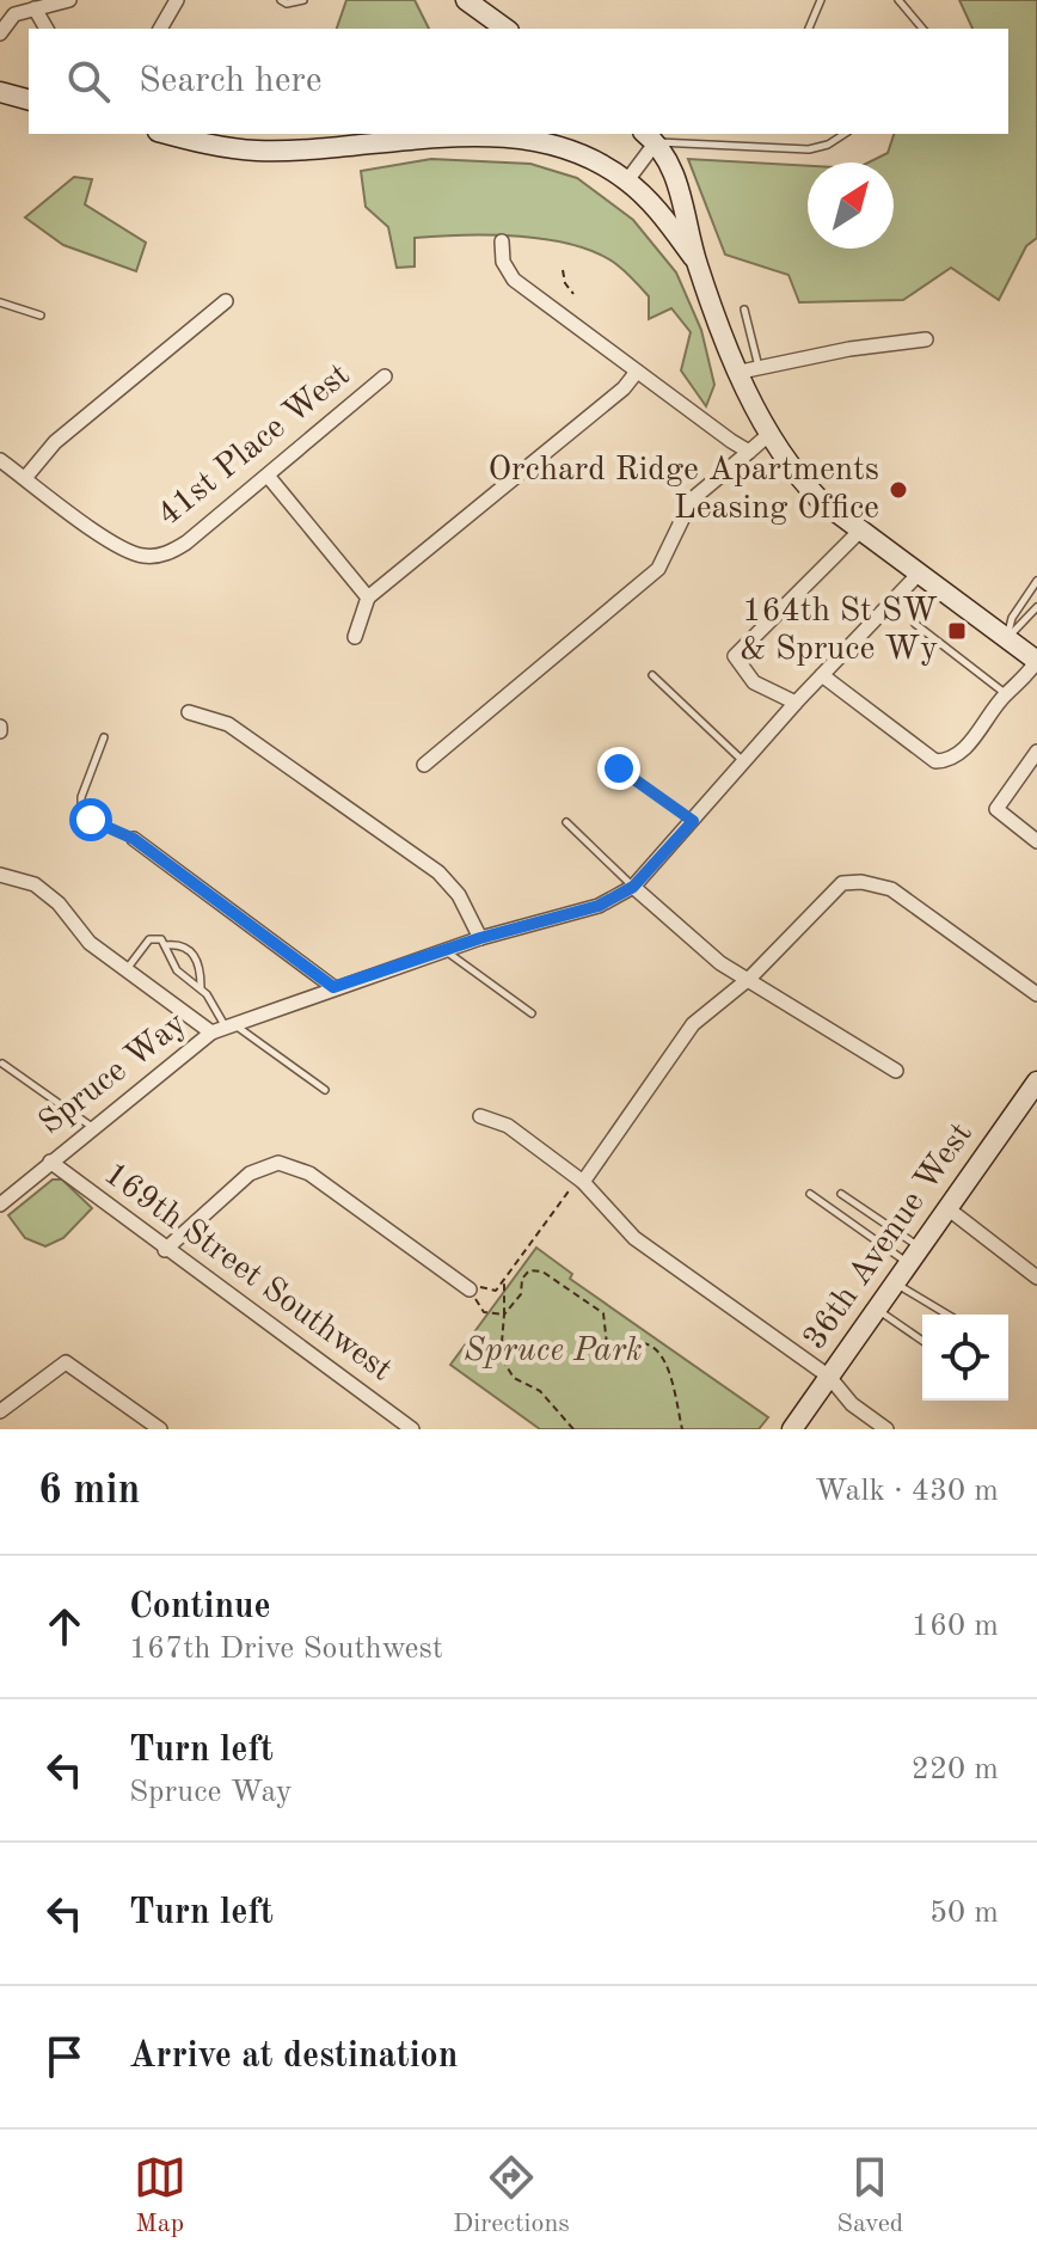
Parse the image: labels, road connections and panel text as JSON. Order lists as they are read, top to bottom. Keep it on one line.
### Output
{"streets":{"main road":["36th Avenue West"],"street":["41st Place West","Spruce Way","169th Street Southwest"]},"crossings":[["Spruce Way","169th Street Southwest"]],"parks":["Spruce Park"],"places":{"other":["Orchard Ridge Apartments Leasing Office"],"transit":["164th St SW & Spruce Wy"]},"north":"top right","page":{"search":"Search here","heading":["6 min","Walk · 430 m"],"list":[["Continue","167th Drive Southwest","160 m"],["Turn left","Spruce Way","220 m"],["Turn left","50 m"],"Arrive at destination"],"nav":["Map","Directions","Saved"]}}
